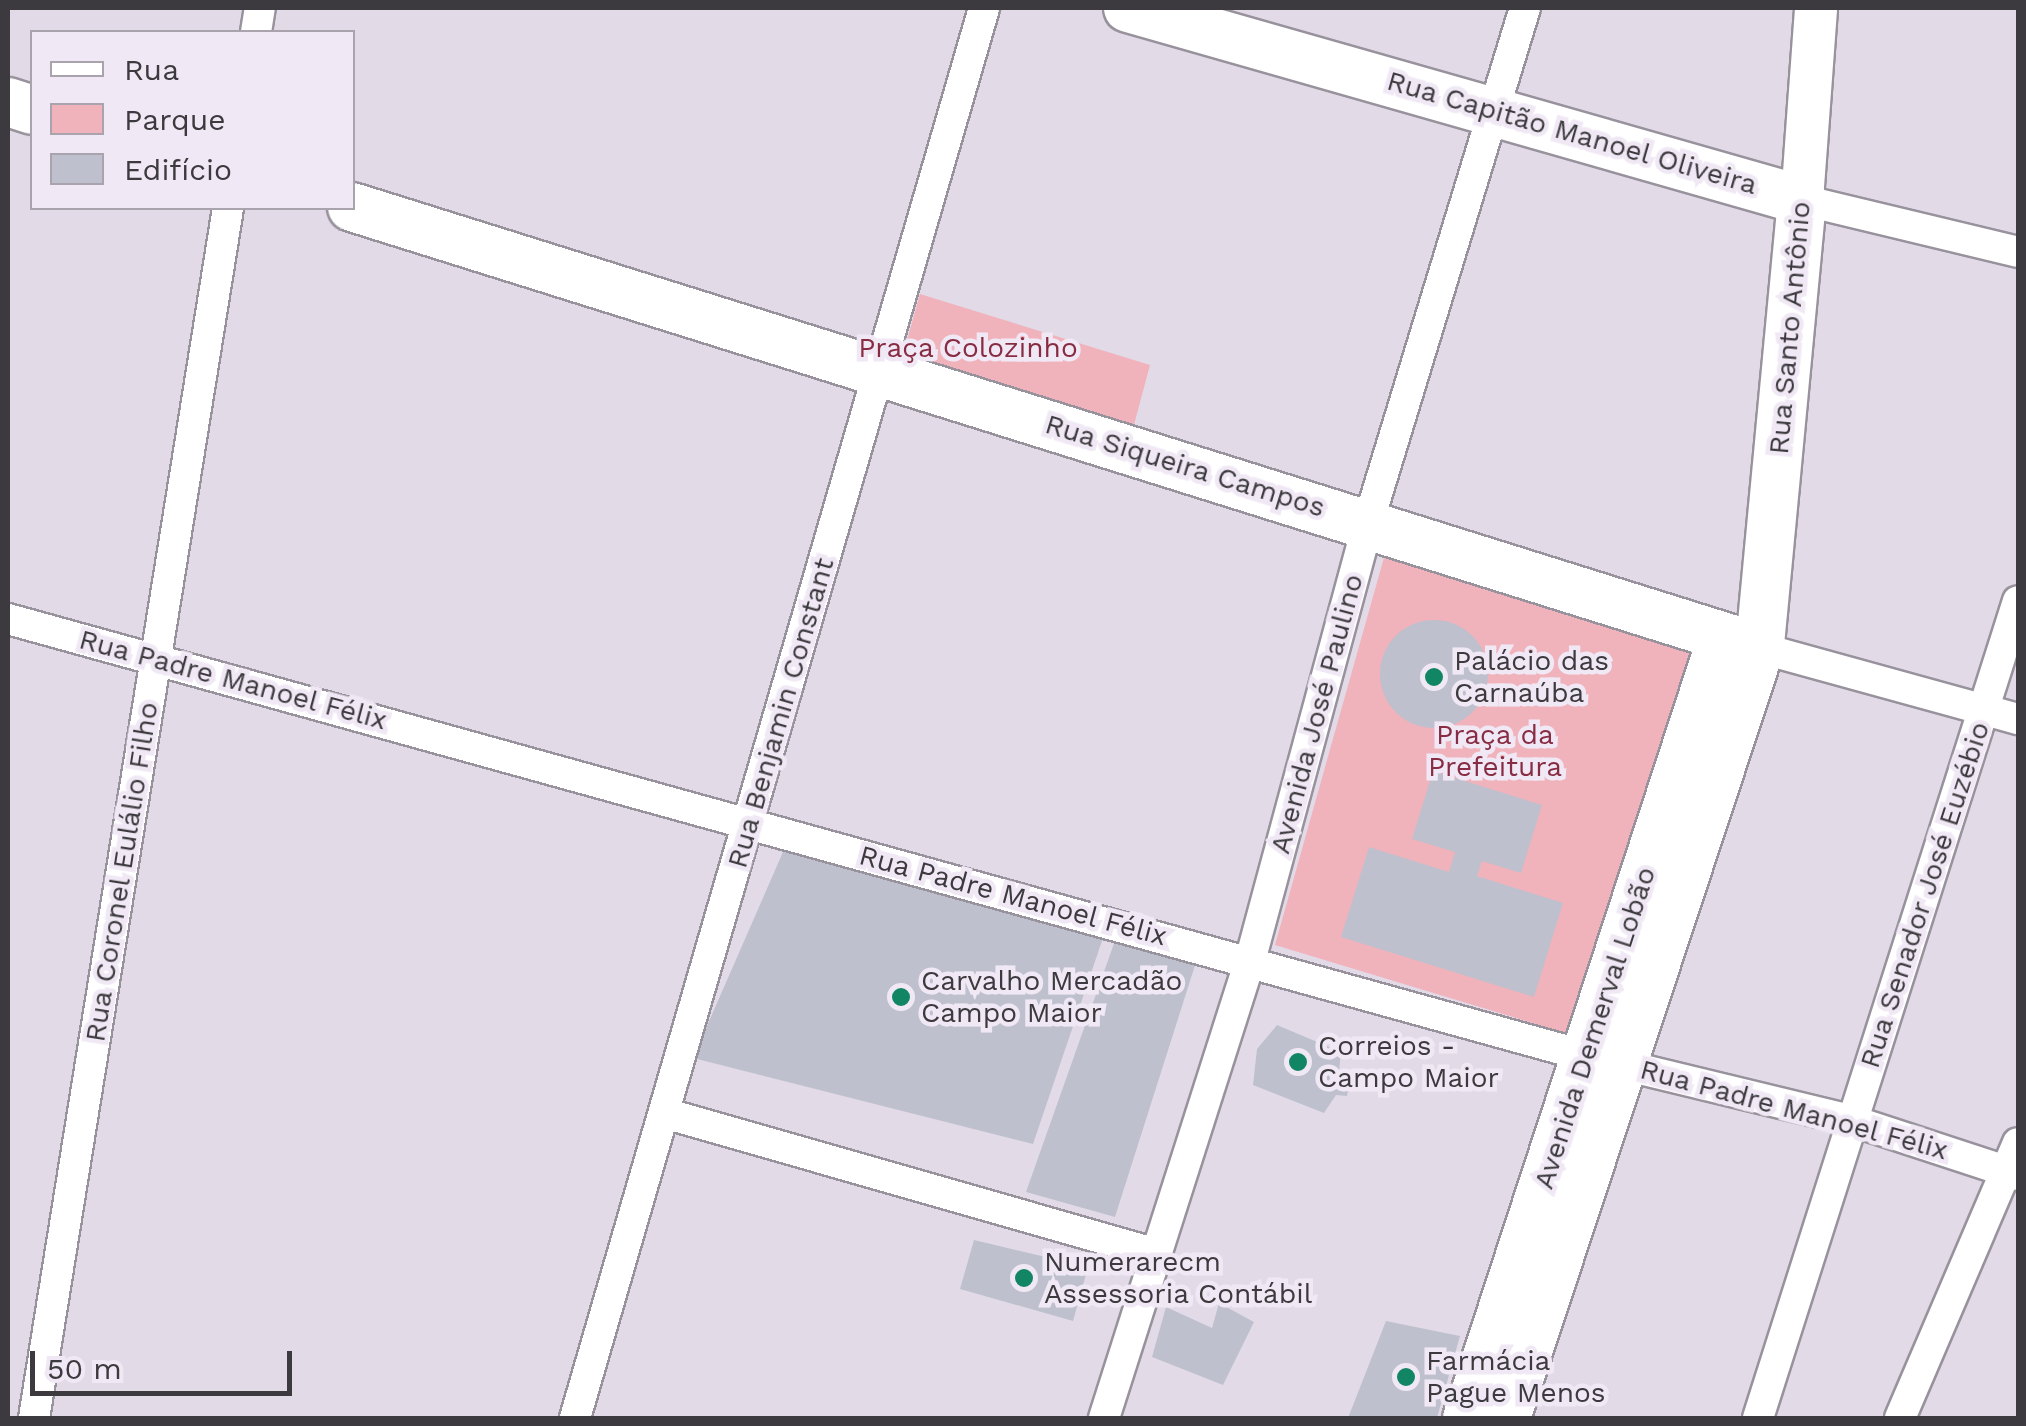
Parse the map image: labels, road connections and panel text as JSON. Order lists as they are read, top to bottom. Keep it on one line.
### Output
{"streets":{"main road":["Rua Capitão Manoel Oliveira","Rua Santo Antônio","Rua Siqueira Campos","Avenida Demerval Lobão"],"street":["Rua Padre Manoel Félix","Rua Benjamin Constant","Avenida José Paulino","Rua Coronel Eulálio Filho","Rua Senador José Euzébio"]},"crossings":[["Rua Capitão Manoel Oliveira","Rua Santo Antônio"],["Rua Capitão Manoel Oliveira","Avenida José Paulino"],["Rua Santo Antônio","Rua Siqueira Campos"],["Rua Santo Antônio","Avenida Demerval Lobão"],["Rua Siqueira Campos","Rua Benjamin Constant"],["Rua Siqueira Campos","Avenida José Paulino"],["Rua Siqueira Campos","Rua Senador José Euzébio"],["Rua Siqueira Campos","Avenida Demerval Lobão"],["Rua Padre Manoel Félix","Rua Benjamin Constant"],["Rua Padre Manoel Félix","Avenida José Paulino"],["Rua Padre Manoel Félix","Rua Coronel Eulálio Filho"],["Rua Padre Manoel Félix","Rua Senador José Euzébio"],["Rua Padre Manoel Félix","Avenida Demerval Lobão"]],"parks":["Praça Colozinho","Praça da Prefeitura"],"places":["Palácio das Carnaúba","Carvalho Mercadão Campo Maior","Correios - Campo Maior","Numerarecm Assessoria Contábil","Farmácia Pague Menos"],"legend":["Rua","Parque","Edifício"],"scale_bar":"50 m"}
